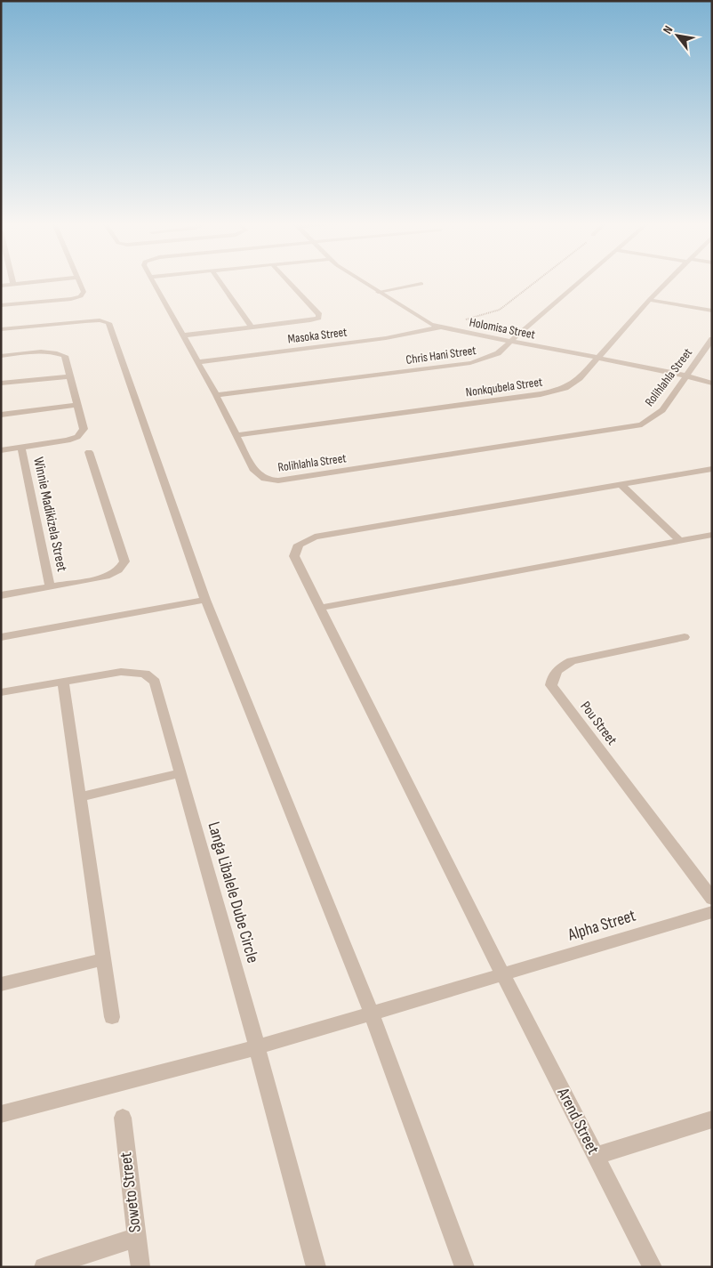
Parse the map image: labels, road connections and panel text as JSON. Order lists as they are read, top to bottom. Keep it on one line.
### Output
{"streets":{"street":["Holomisa Street","Masoka Street","Chris Hani Street","Rolihlahla Street","Nonkqubela Street","Winnie Madikizela Street","Pou Street","Langa Libalele Dube Circle","Alpha Street","Arend Street","Soweto Street"]},"crossings":[["Holomisa Street","Masoka Street"],["Holomisa Street","Chris Hani Street"],["Holomisa Street","Rolihlahla Street"],["Holomisa Street","Nonkqubela Street"],["Masoka Street","Rolihlahla Street"],["Chris Hani Street","Rolihlahla Street"],["Rolihlahla Street","Nonkqubela Street"],["Langa Libalele Dube Circle","Alpha Street"],["Alpha Street","Arend Street"]],"north":"top left"}
